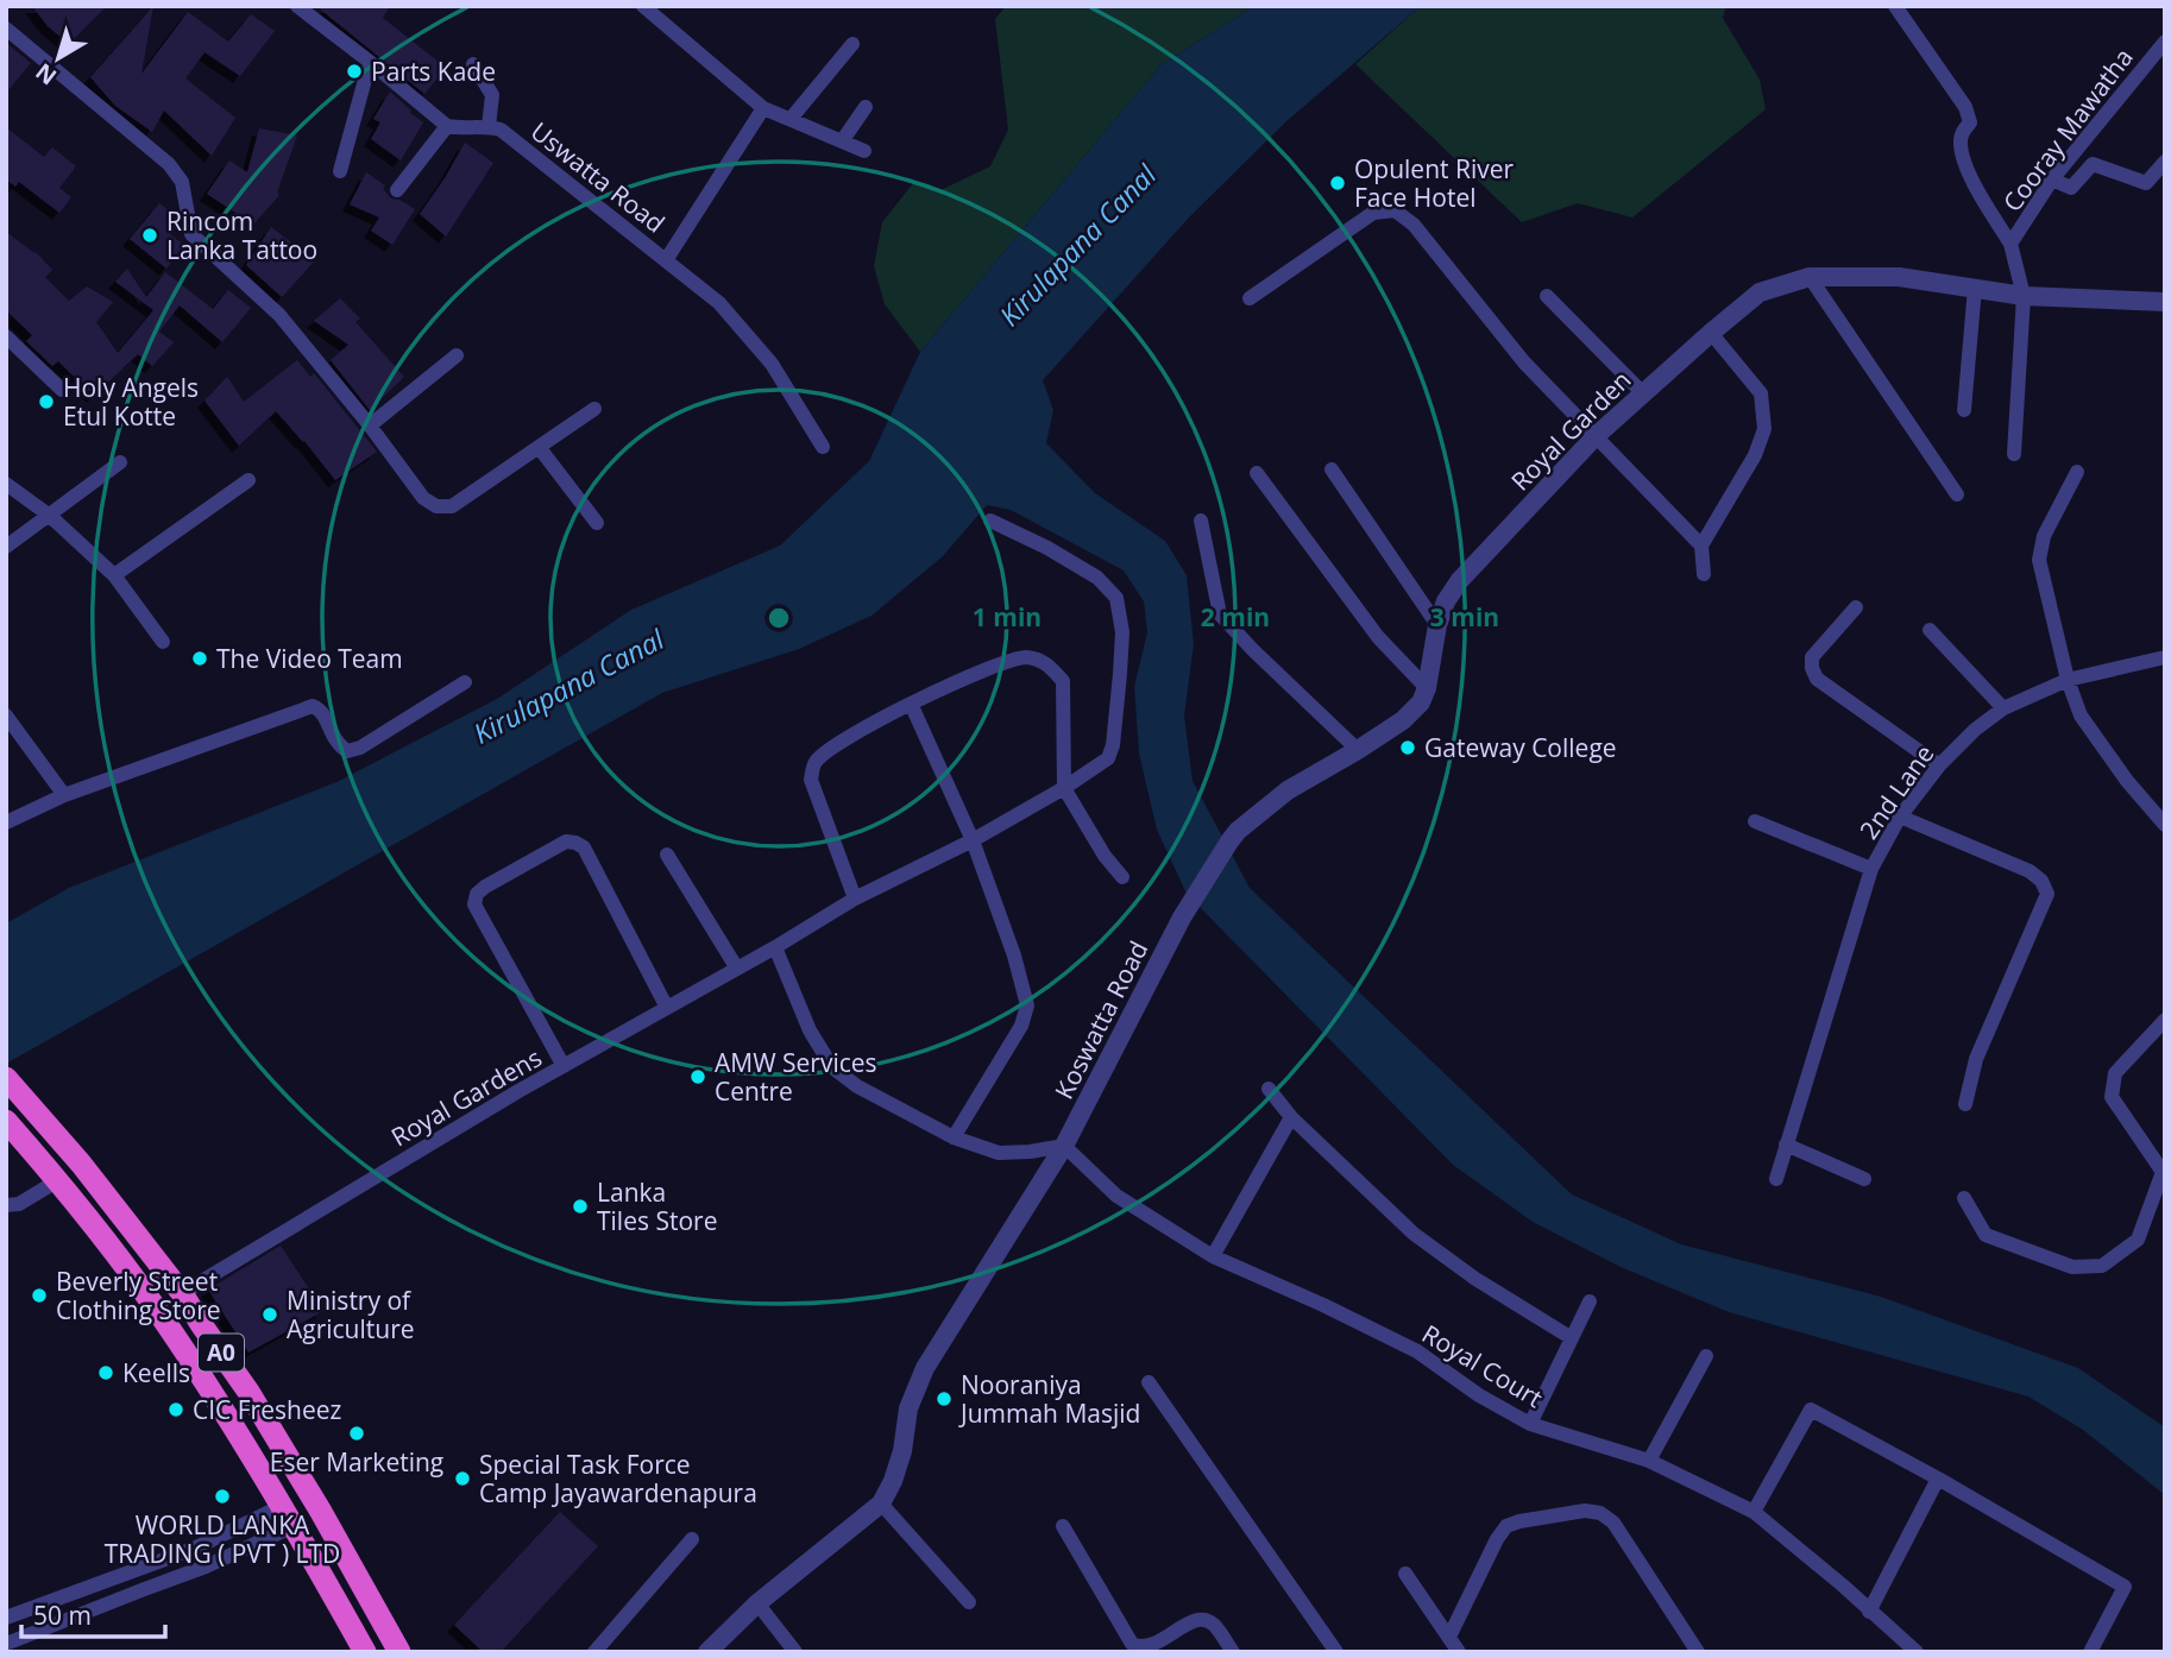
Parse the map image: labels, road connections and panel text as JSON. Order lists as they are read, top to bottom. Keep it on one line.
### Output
{"streets":{"highway":["A0"],"street":["Cooray Mawatha","Uswatta Road","Royal Garden","2nd Lane","Koswatta Road","Royal Gardens","Royal Court"]},"crossings":[["Cooray Mawatha","Royal Garden"],["Royal Garden","Koswatta Road"],["Koswatta Road","Royal Court"],["Royal Gardens","A0"]],"water":["Kirulapana Canal"],"places":["Parts Kade","Opulent River Face Hotel","Rincom Lanka Tattoo","Holy Angels Etul Kotte","The Video Team","Gateway College","AMW Services Centre","Lanka Tiles Store","Beverly Street Clothing Store","Ministry of Agriculture","Keells","Nooraniya Jummah Masjid","CIC Fresheez","Eser Marketing","Special Task Force Camp Jayawardenapura","WORLD LANKA TRADING ( PVT ) LTD"],"scale_bar":"50 m","north":"bottom left","rings":["1 min","2 min","3 min"]}
